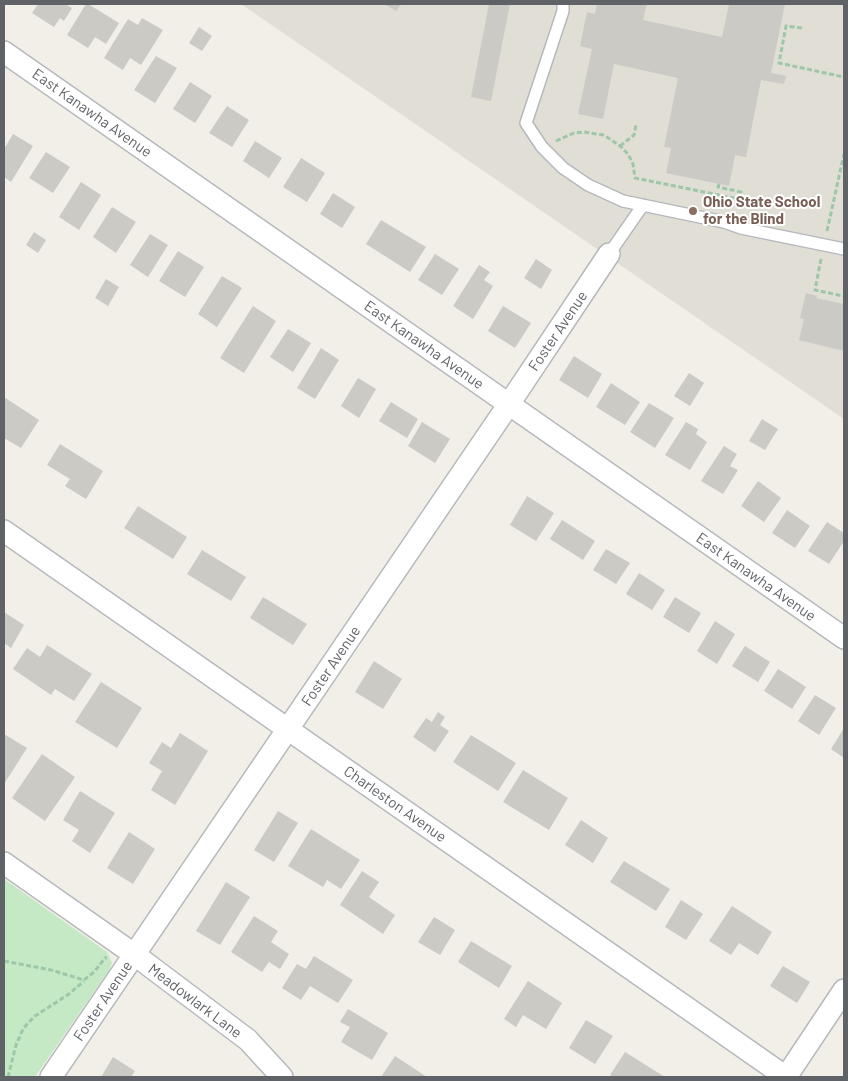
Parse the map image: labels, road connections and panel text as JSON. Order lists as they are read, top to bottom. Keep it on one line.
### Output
{"streets":{"street":["East Kanawha Avenue","Foster Avenue","Charleston Avenue","Meadowlark Lane"]},"crossings":[["East Kanawha Avenue","Foster Avenue"],["Foster Avenue","Charleston Avenue"],["Foster Avenue","Meadowlark Lane"]],"places":["Ohio State School for the Blind"]}
